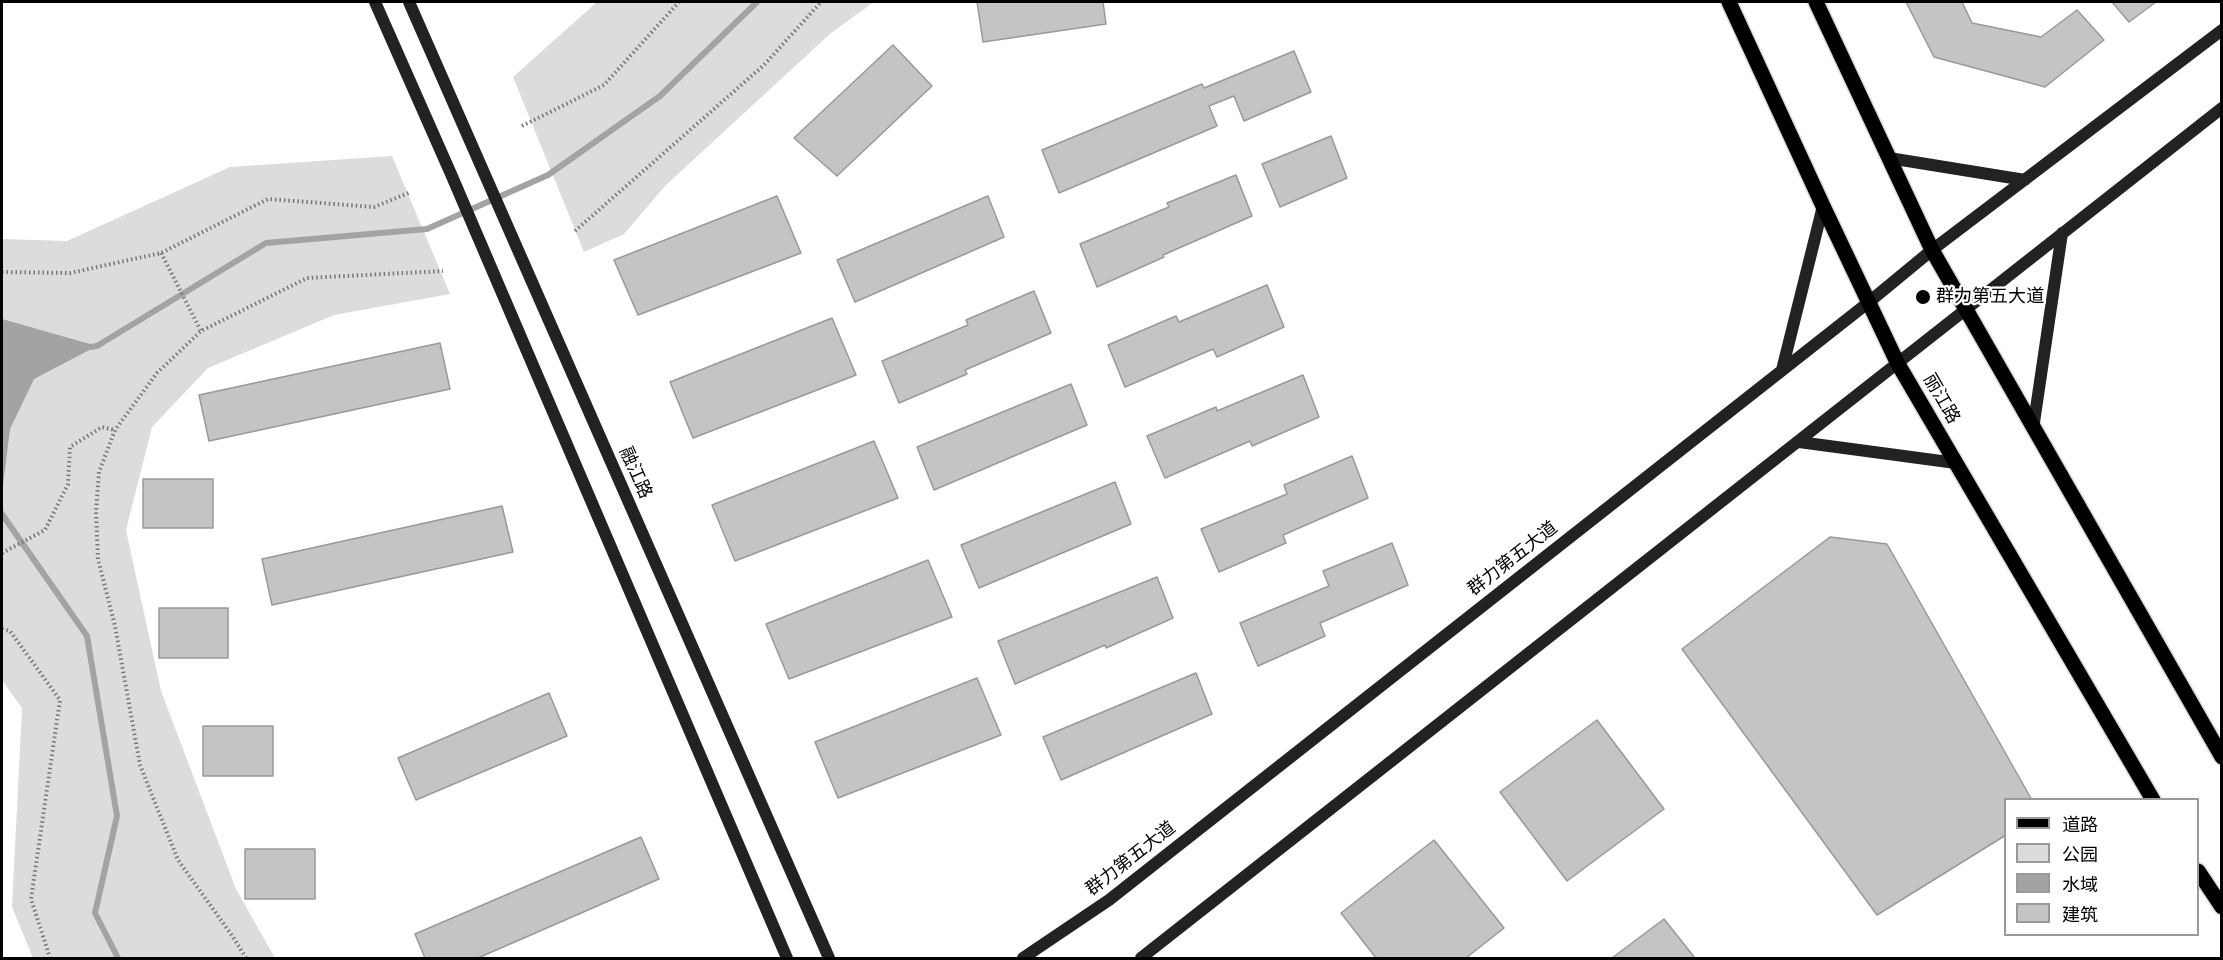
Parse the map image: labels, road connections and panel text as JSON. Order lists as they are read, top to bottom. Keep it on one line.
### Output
{"streets":{"main road":["丽江路","融江路","群力第五大道"]},"crossings":[["丽江路","群力第五大道"]],"places":["群力第五大道"],"legend":["道路","公园","水域","建筑"]}
